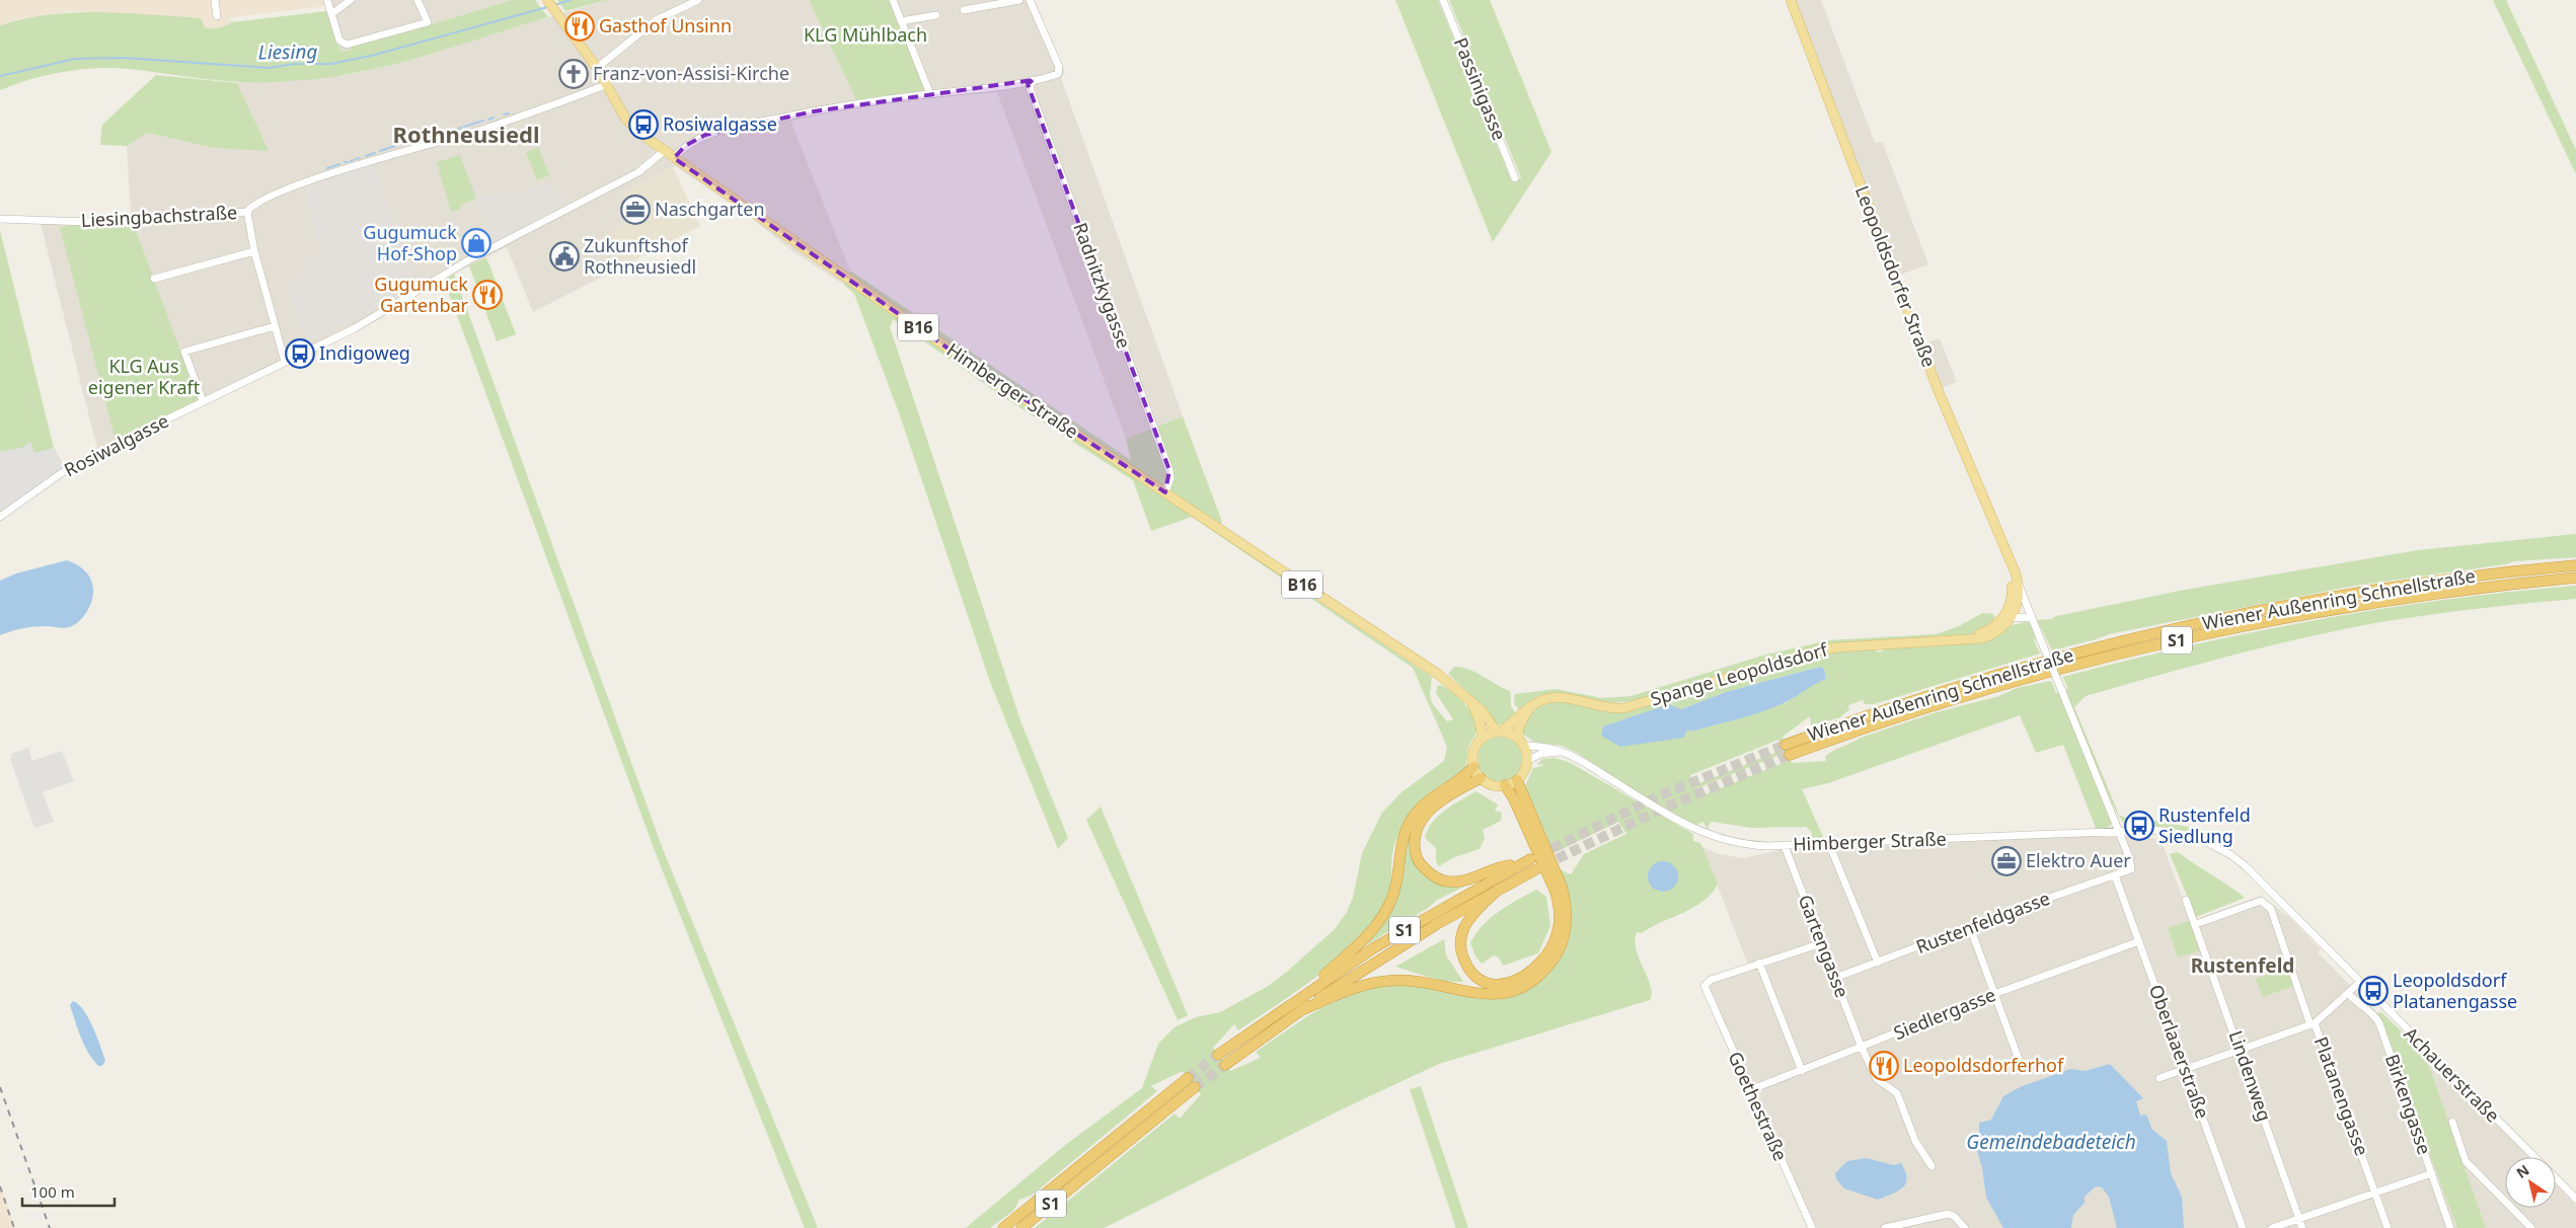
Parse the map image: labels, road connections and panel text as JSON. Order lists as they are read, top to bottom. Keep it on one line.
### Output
{"streets":{"highway":["Wiener Außenring Schnellstraße","S1"],"main road":["Leopoldsdorfer Straße","B16","Himberger Straße","Spange Leopoldsdorf"],"street":["Passinigasse","Liesingbachstraße","Radnitzkygasse","Rosiwalgasse","Rustenfeldgasse","Gartengasse","Siedlergasse","Oberlaaerstraße","Achauerstraße","Lindenweg","Platanengasse","Birkengasse","Goethestraße"]},"crossings":[["Liesingbachstraße","Himberger Straße"],["Leopoldsdorfer Straße","Himberger Straße"],["Leopoldsdorfer Straße","Spange Leopoldsdorf"],["Leopoldsdorfer Straße","Rustenfeldgasse"],["Radnitzkygasse","Himberger Straße"],["Himberger Straße","Rosiwalgasse"],["Himberger Straße","S1"],["Himberger Straße","Spange Leopoldsdorf"],["Himberger Straße","Gartengasse"],["Himberger Straße","Achauerstraße"],["S1","Spange Leopoldsdorf"],["Rustenfeldgasse","Gartengasse"],["Rustenfeldgasse","Oberlaaerstraße"],["Gartengasse","Siedlergasse"],["Siedlergasse","Oberlaaerstraße"],["Siedlergasse","Goethestraße"],["Achauerstraße","Platanengasse"],["Platanengasse","Birkengasse"]],"districts":["Rothneusiedl","Rustenfeld"],"water":["Liesing","Gemeindebadeteich"],"parks":["KLG Mühlbach","KLG Aus eigener Kraft"],"places":{"restaurant":["Gasthof Unsinn","Gugumuck Gartenbar","Leopoldsdorferhof"],"church":["Franz-von-Assisi-Kirche"],"bus stop":["Rosiwalgasse","Indigoweg","Rustenfeld Siedlung","Leopoldsdorf Platanengasse"],"office":["Naschgarten","Elektro Auer"],"shop":["Gugumuck Hof-Shop"],"public building":["Zukunftshof Rothneusiedl"]},"scale_bar":"100 m","north":"top left"}
